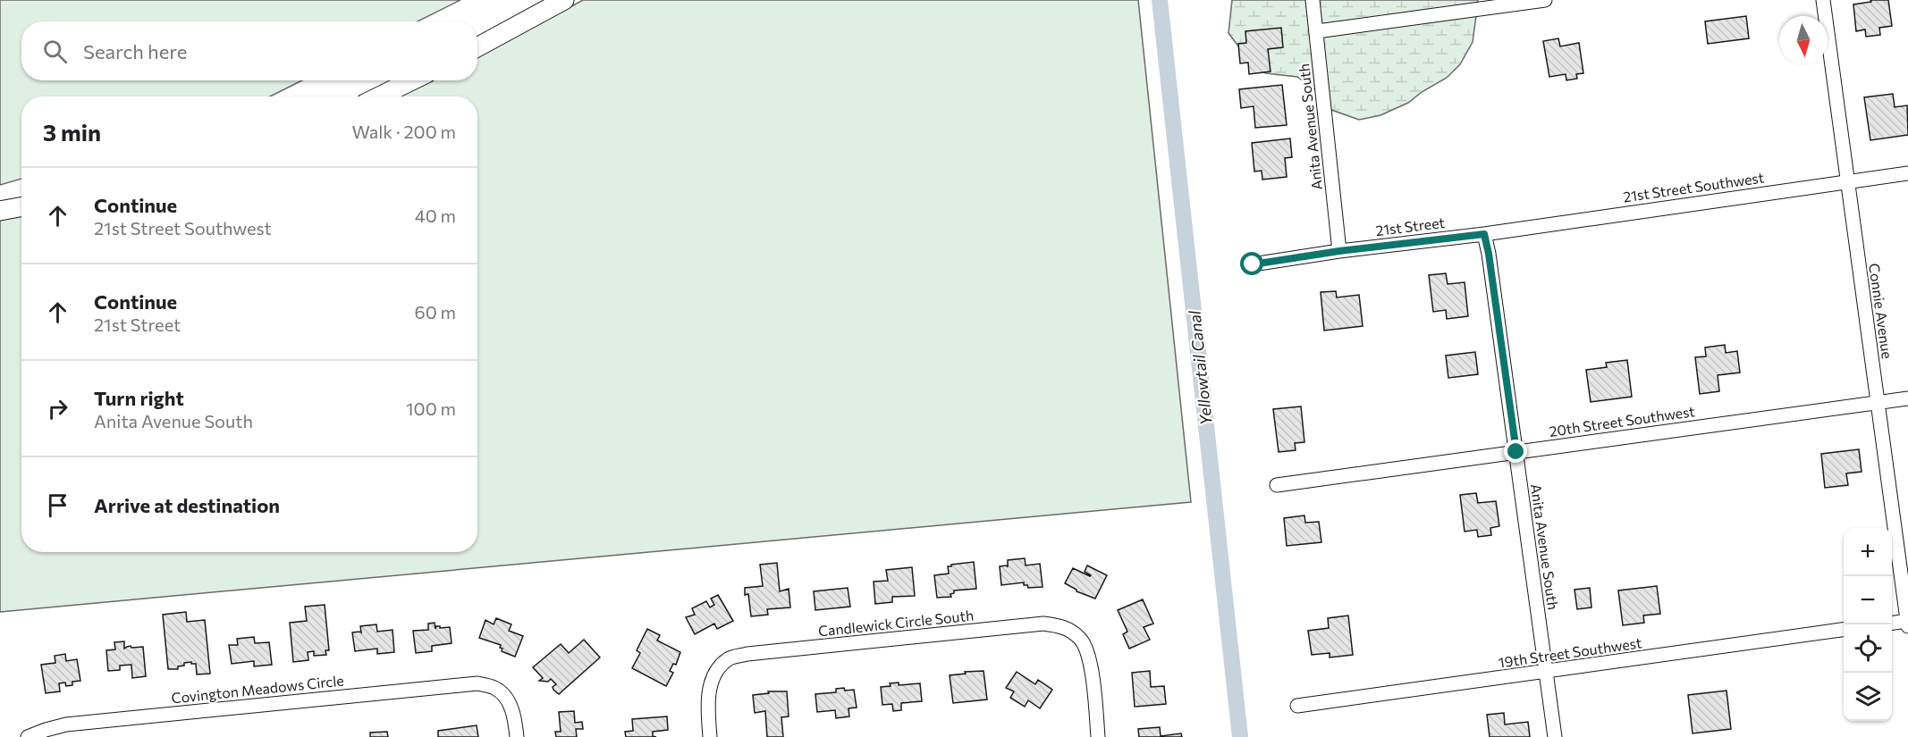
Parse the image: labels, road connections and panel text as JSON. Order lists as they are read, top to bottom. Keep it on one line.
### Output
{"streets":{"street":["Anita Avenue South","21st Street Southwest","21st Street","Connie Avenue","20th Street Southwest","Candlewick Circle South","19th Street Southwest","Covington Meadows Circle"]},"crossings":[["Anita Avenue South","21st Street Southwest"],["Anita Avenue South","21st Street"],["Anita Avenue South","20th Street Southwest"],["Anita Avenue South","19th Street Southwest"],["21st Street Southwest","21st Street"],["21st Street Southwest","Connie Avenue"],["Connie Avenue","20th Street Southwest"]],"water":["Yellowtail Canal"],"north":"bottom","page":{"search":"Search here","heading":["3 min","Walk · 200 m"],"list":[["Continue","21st Street Southwest","40 m"],["Continue","21st Street","60 m"],["Turn right","Anita Avenue South","100 m"],"Arrive at destination"],"map_buttons":["+","−"]}}
